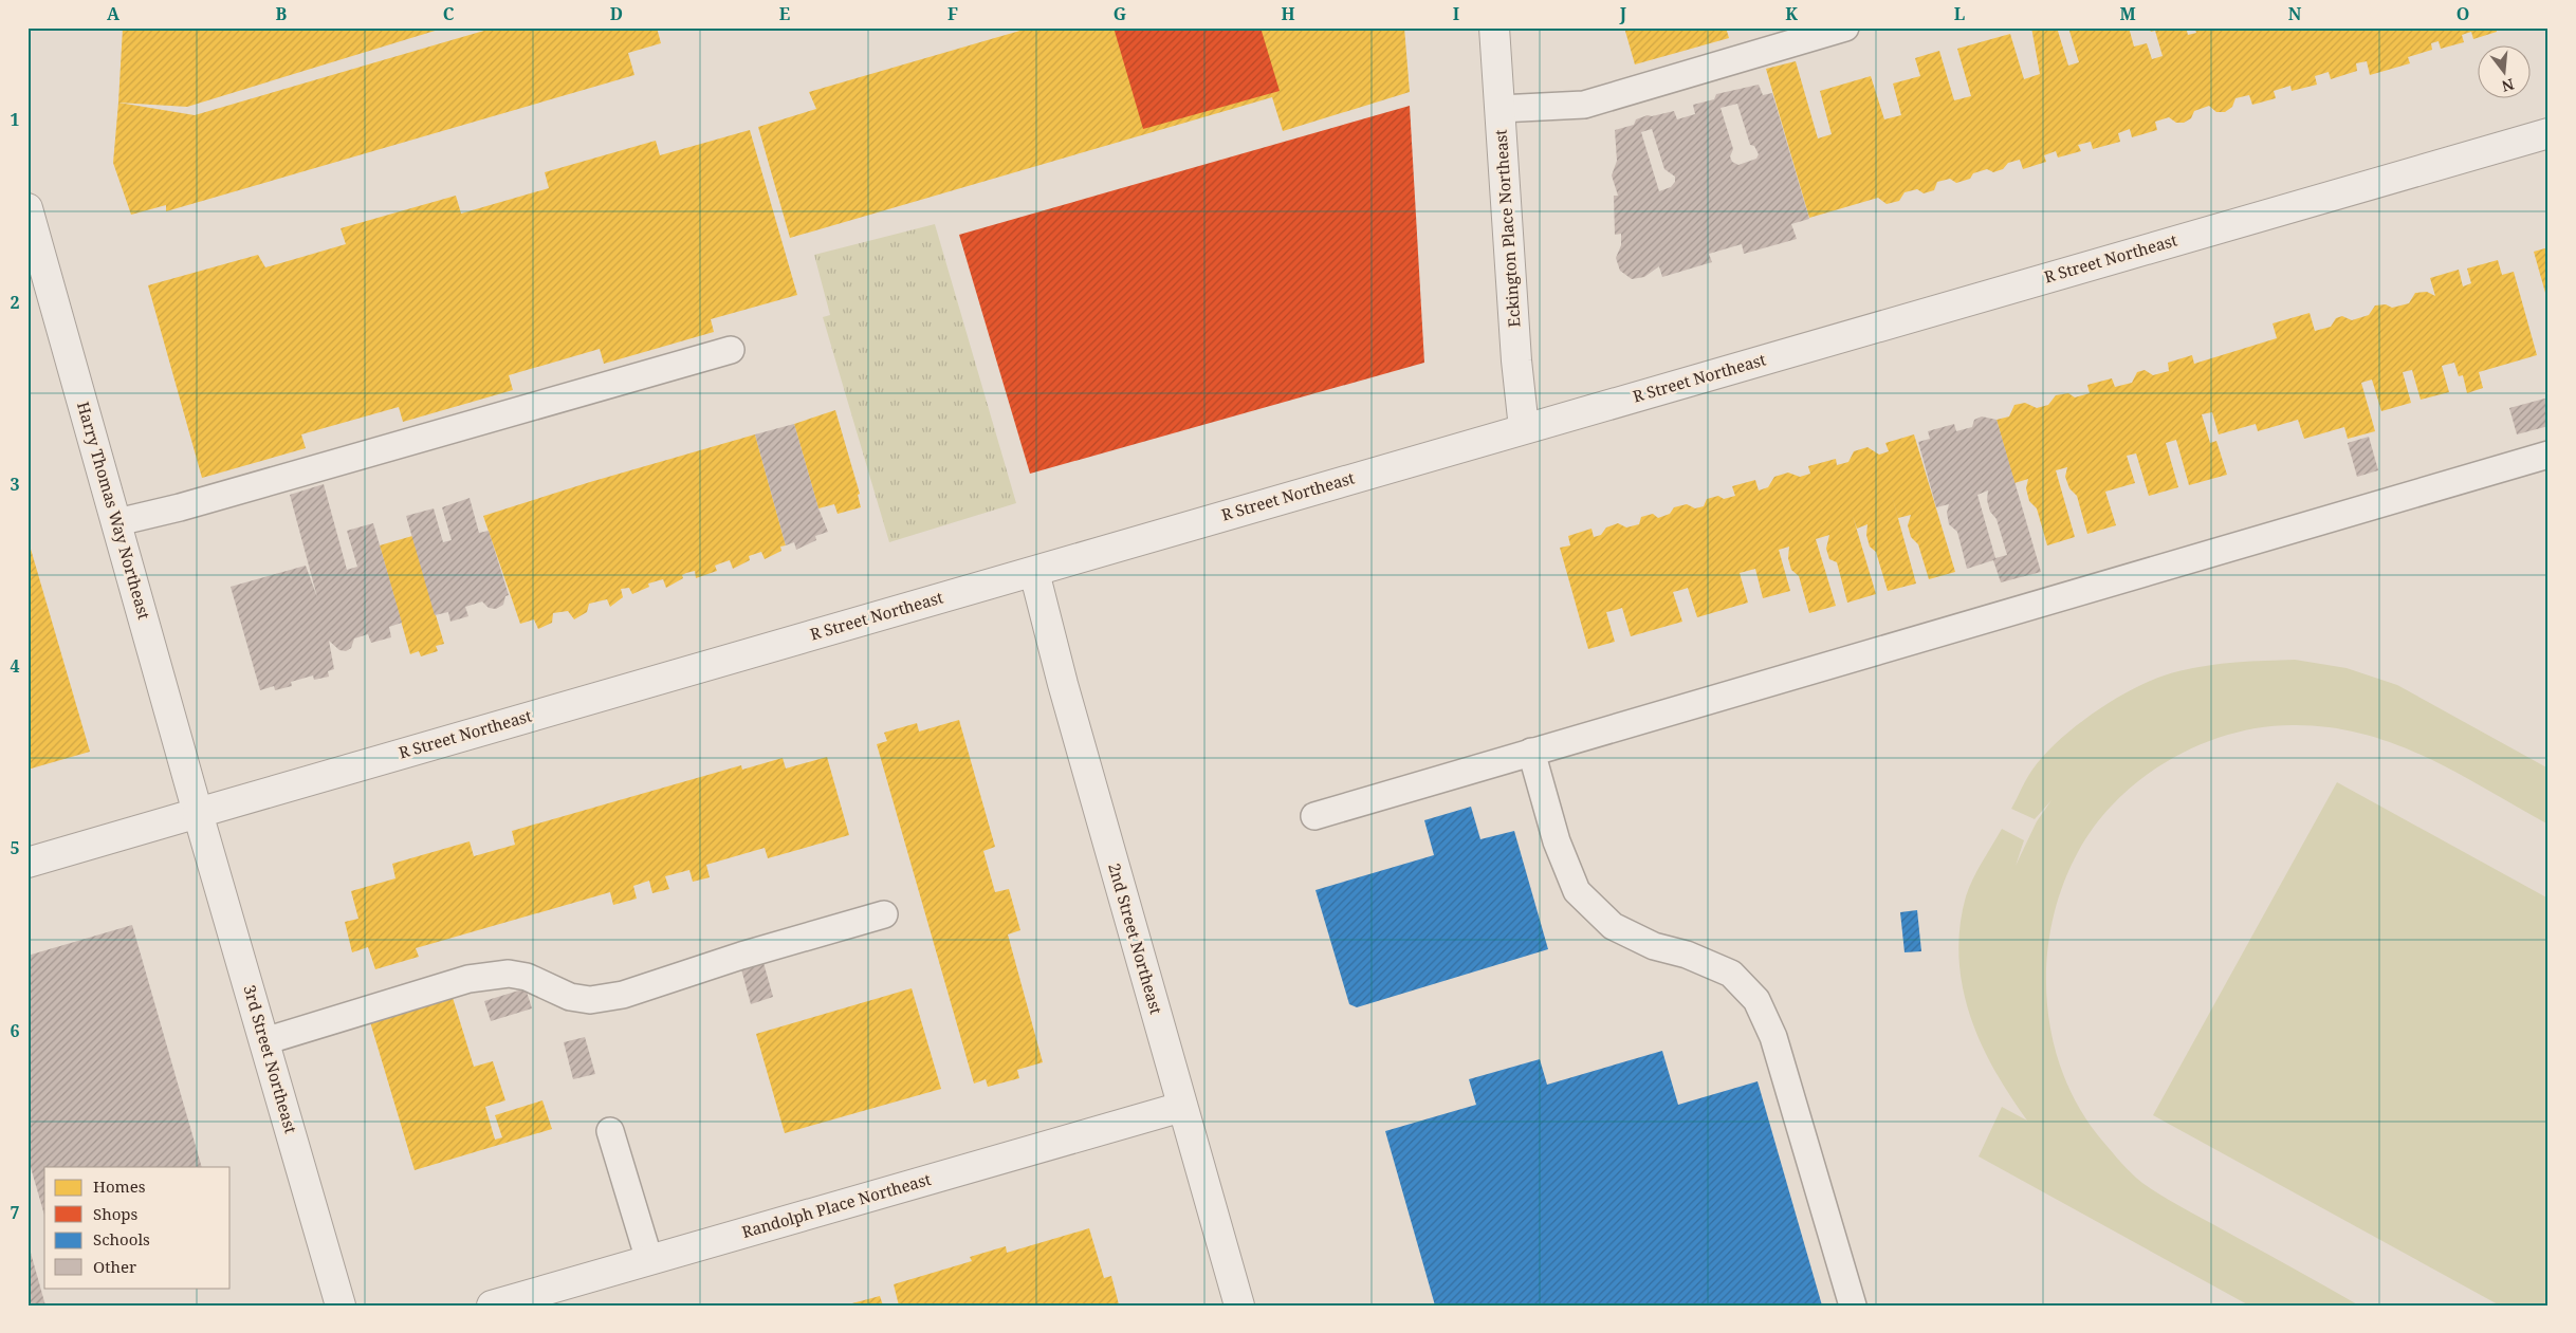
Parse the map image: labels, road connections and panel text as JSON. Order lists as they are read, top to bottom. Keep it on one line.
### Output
{"streets":{"street":["Eckington Place Northeast","R Street Northeast","Harry Thomas Way Northeast","2nd Street Northeast","3rd Street Northeast","Randolph Place Northeast"]},"crossings":[["Eckington Place Northeast","R Street Northeast"],["R Street Northeast","Harry Thomas Way Northeast"],["R Street Northeast","2nd Street Northeast"],["R Street Northeast","3rd Street Northeast"],["Harry Thomas Way Northeast","3rd Street Northeast"],["2nd Street Northeast","Randolph Place Northeast"]],"legend":["Homes","Shops","Schools","Other"],"north":"bottom","grid":{"columns":["A","B","C","D","E","F","G","H","I","J","K","L","M","N","O"],"rows":["1","2","3","4","5","6","7"]}}
